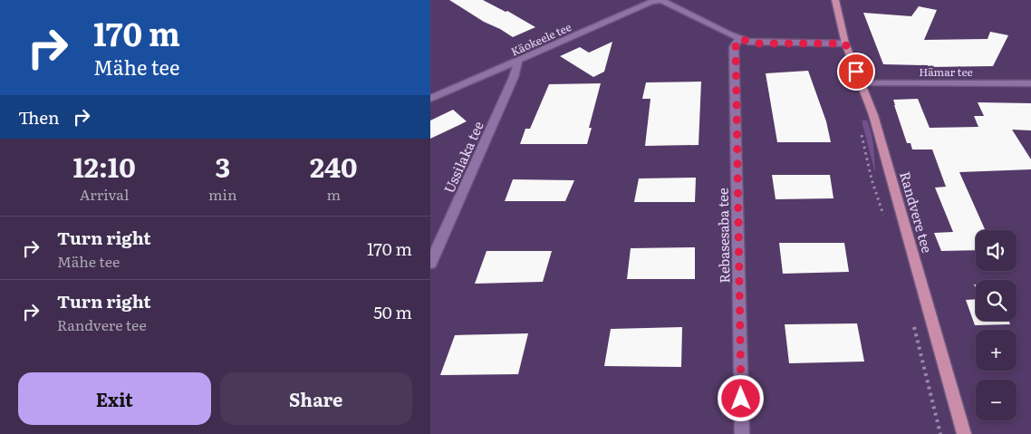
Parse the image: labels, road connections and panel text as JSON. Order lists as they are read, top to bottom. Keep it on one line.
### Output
{"streets":{"main road":["Randvere tee"],"street":["Käokeele tee","Hämar tee","Ussilaka tee","Rebasesaba tee"]},"crossings":[["Käokeele tee","Ussilaka tee"],["Hämar tee","Randvere tee"]],"page":{"turn":["170 m","Mähe tee"],"then":"Then","eta":["12:10","Arrival","3","min","240","m"],"list":[{"name":"Turn right","note":"Mähe tee","value":"170 m"},{"name":"Turn right","note":"Randvere tee","value":"50 m"}],"map_buttons":["+","−"],"buttons":["Exit","Share"]}}
